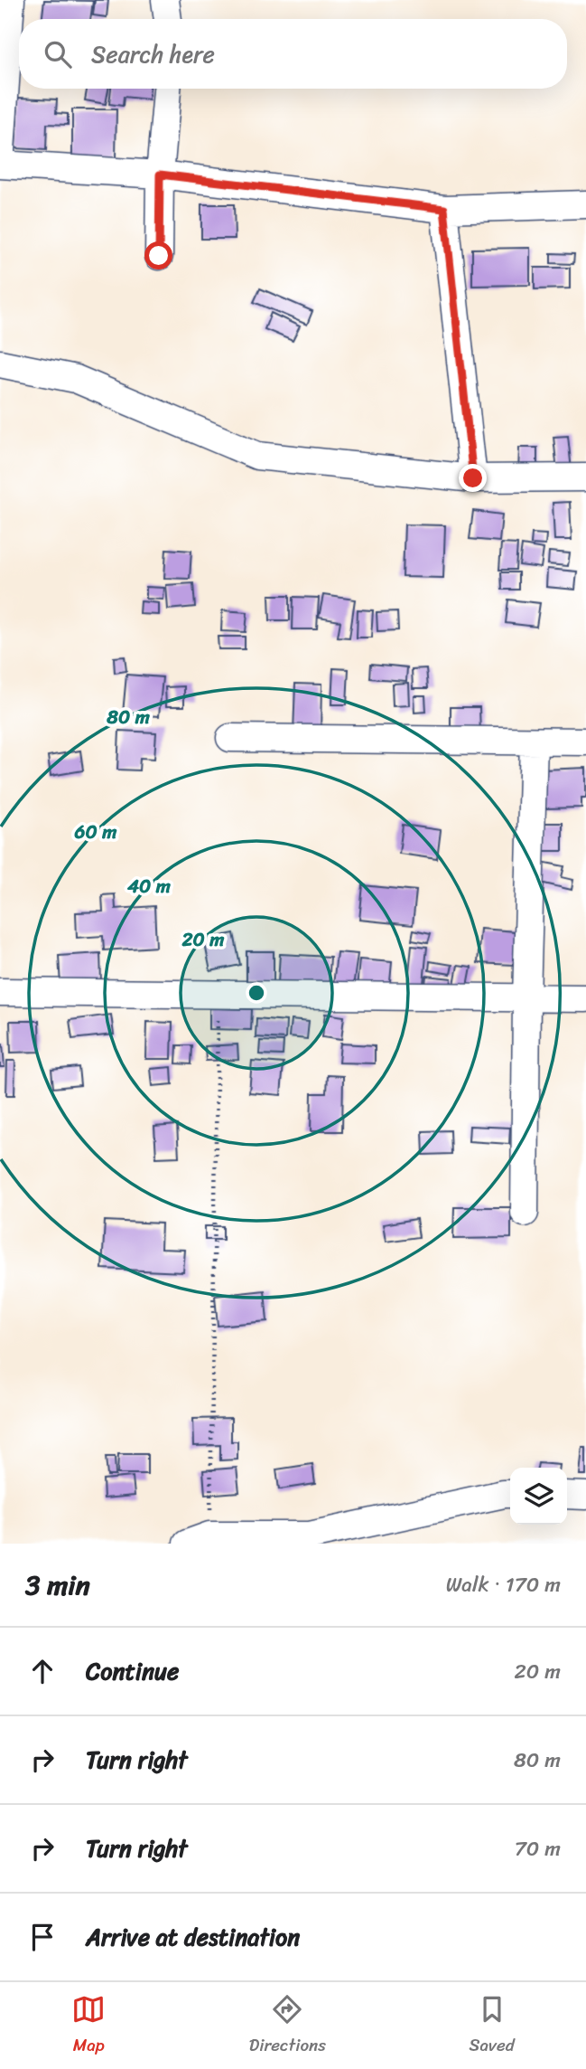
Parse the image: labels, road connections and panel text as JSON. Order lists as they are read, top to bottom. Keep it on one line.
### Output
{"page":{"search":"Search here","heading":["3 min","Walk · 170 m"],"list":[["Continue","20 m"],["Turn right","80 m"],["Turn right","70 m"],"Arrive at destination"],"nav":["Map","Directions","Saved"]},"rings":["80 m","60 m","40 m","20 m"]}
